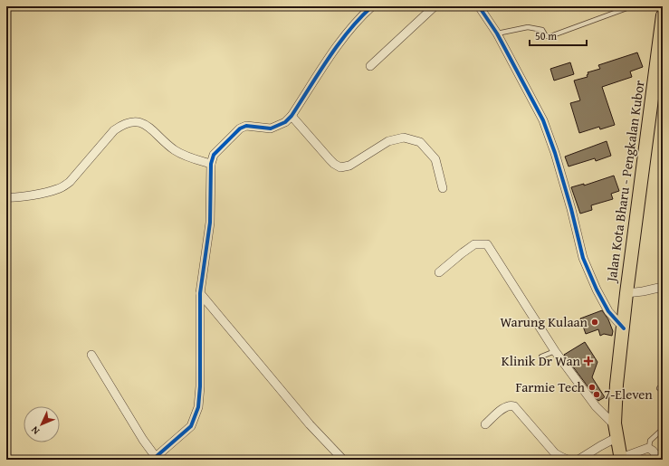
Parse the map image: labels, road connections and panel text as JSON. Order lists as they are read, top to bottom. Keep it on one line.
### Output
{"streets":{"main road":["Jalan Kota Bharu - Pengkalan Kubor"]},"places":{"other":["Warung Kulaan","Farmie Tech","7-Eleven"],"health":["Klinik Dr Wan"]},"scale_bar":"50 m","north":"bottom left"}
